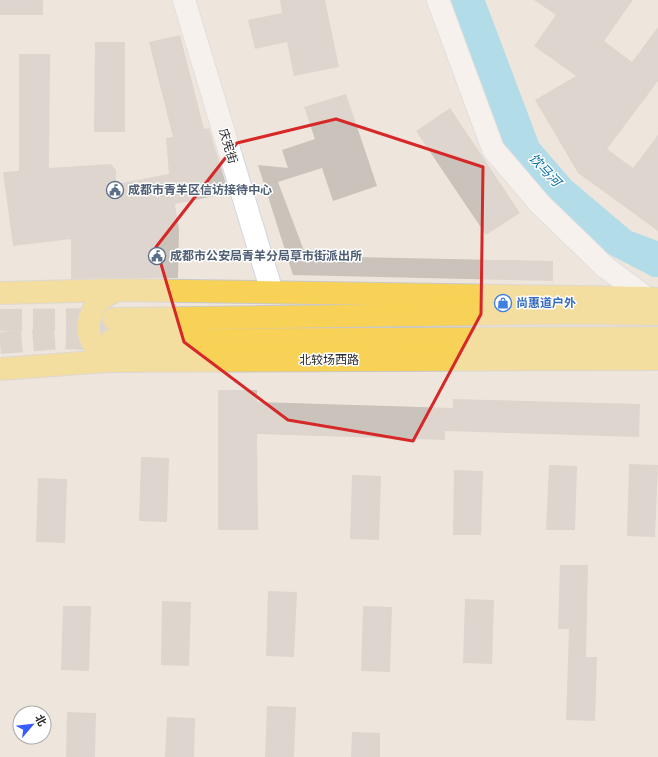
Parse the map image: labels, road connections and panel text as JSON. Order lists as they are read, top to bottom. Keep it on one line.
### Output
{"streets":{"main road":["北较场西路"],"street":["庆宪街"]},"water":["饮马河"],"places":{"public building":["成都市青羊区信访接待中心","成都市公安局青羊分局草市街派出所"],"shop":["尚惠道户外"]},"north":"top right"}
